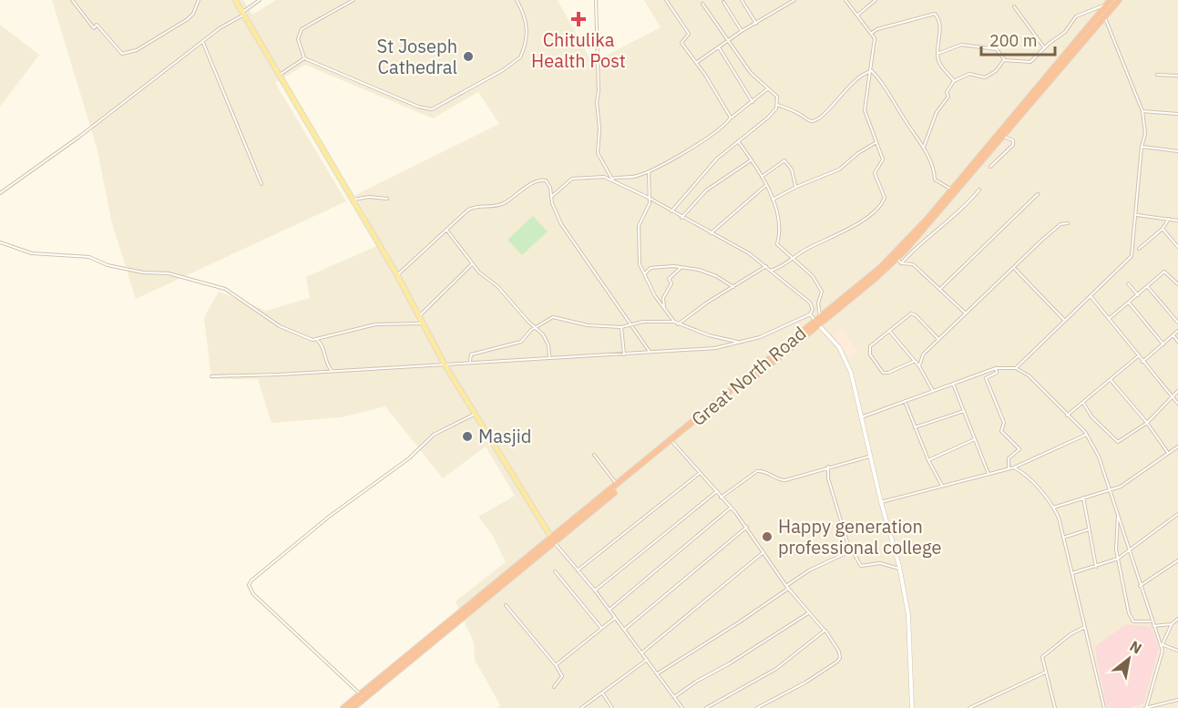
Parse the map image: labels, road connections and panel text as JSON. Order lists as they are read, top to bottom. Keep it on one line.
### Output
{"streets":{"highway":["Great North Road"]},"places":{"health":["Chitulika Health Post"],"other":["St Joseph Cathedral","Masjid","Happy generation professional college"]},"scale_bar":"200 m","north":"top right"}
